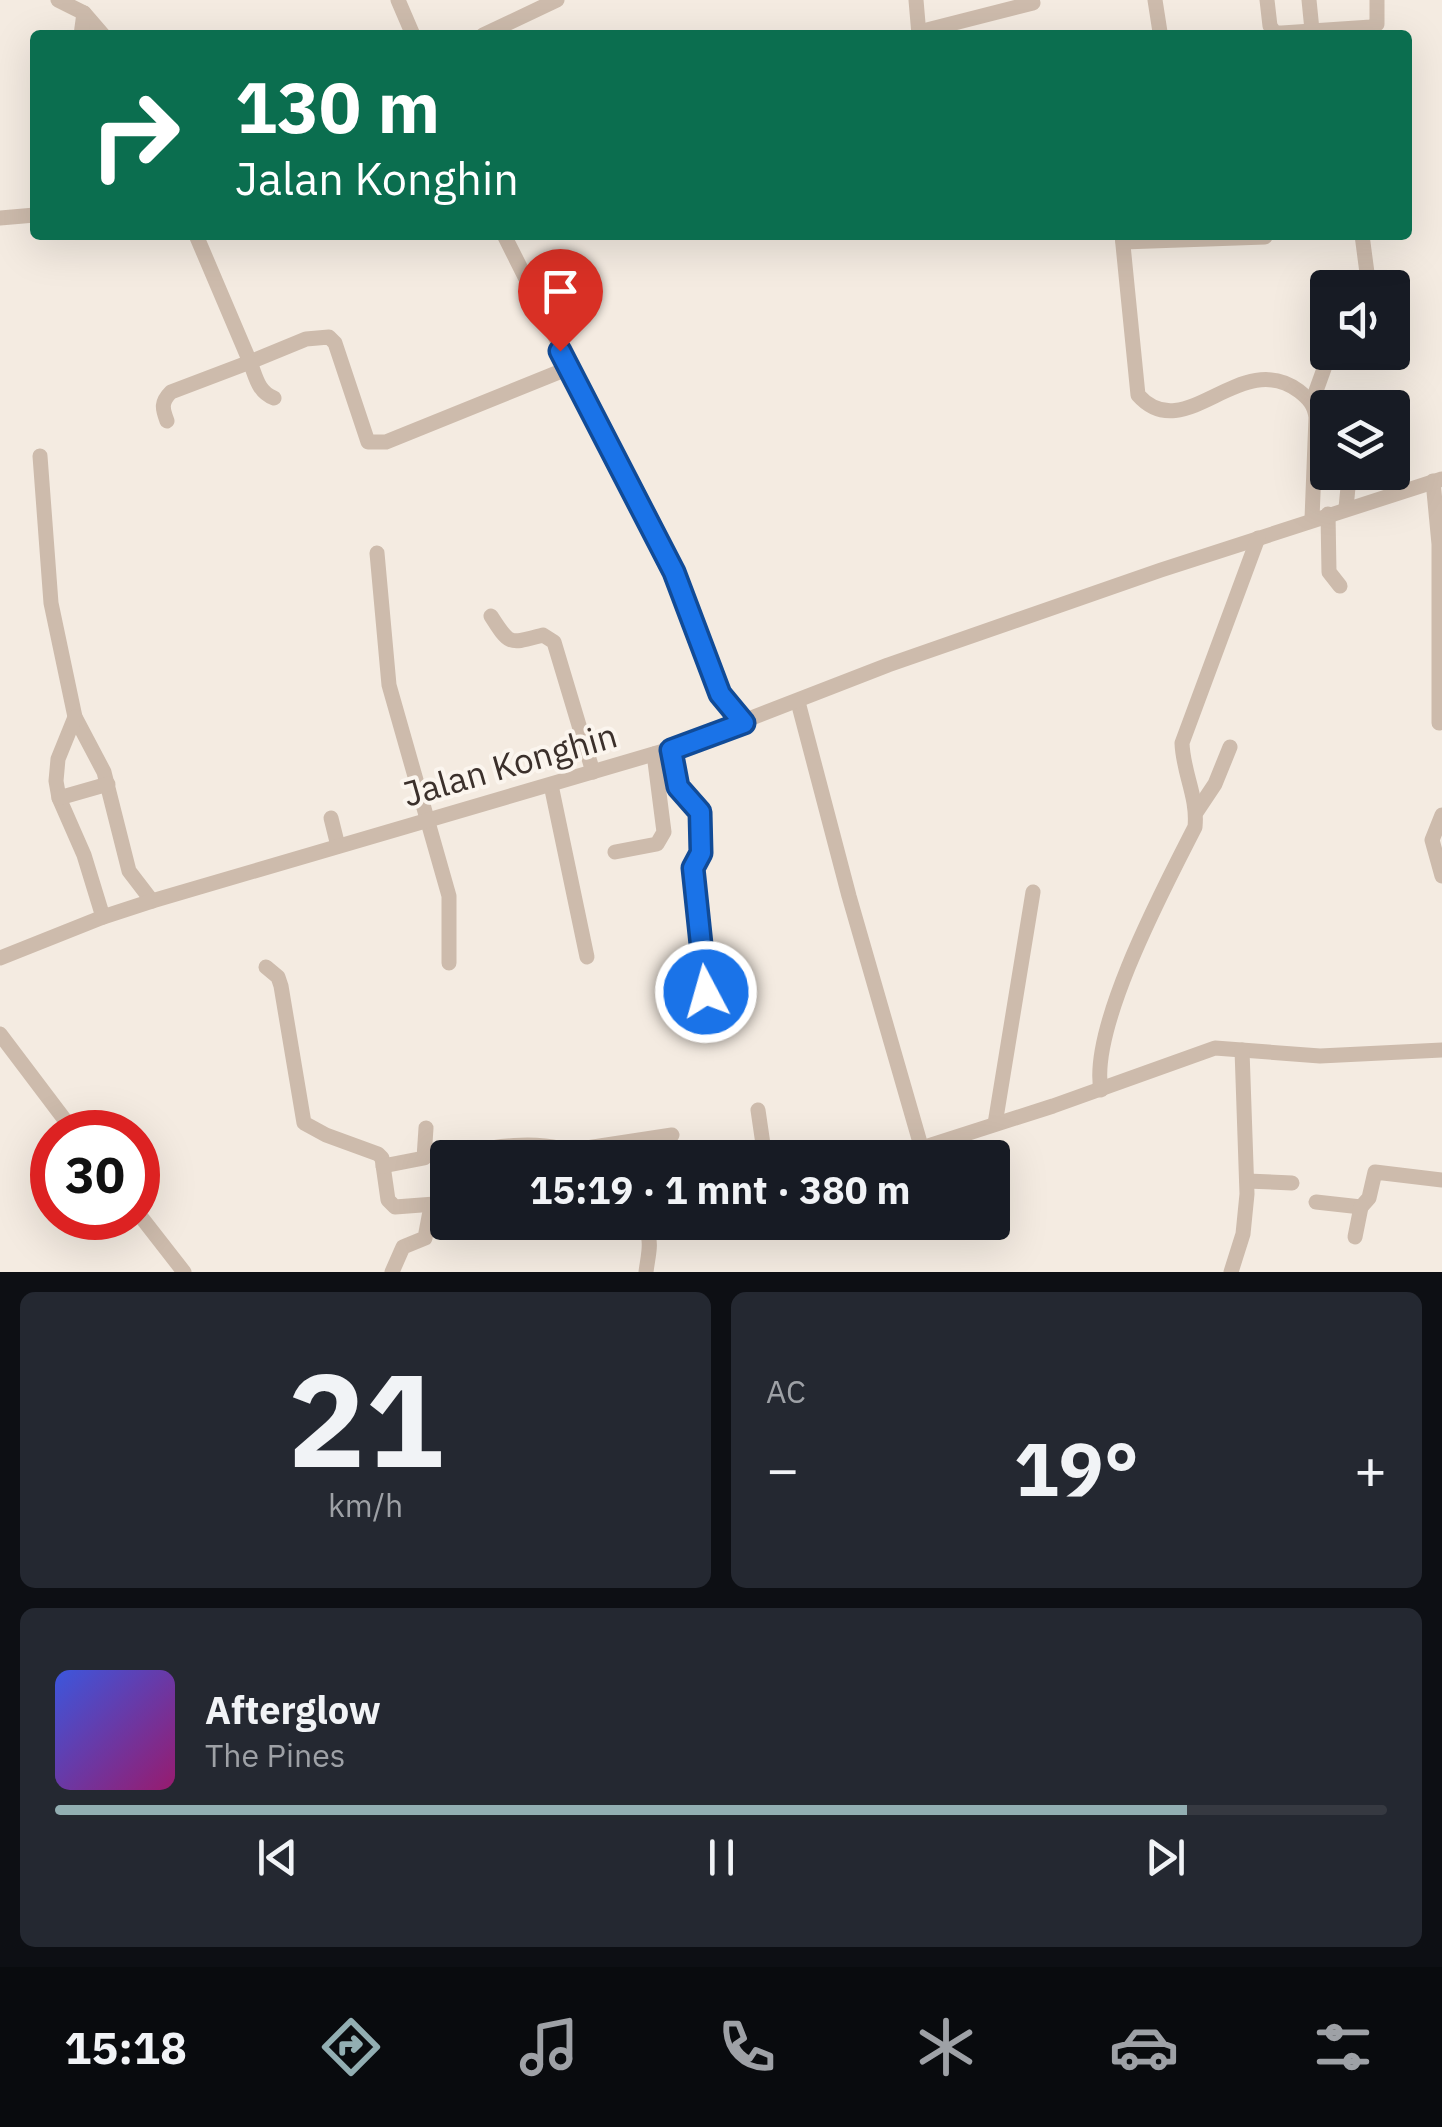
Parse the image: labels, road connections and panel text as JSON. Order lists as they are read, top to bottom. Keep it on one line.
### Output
{"streets":{"street":["Jalan Konghin"]},"page":{"turn":["130 m","Jalan Konghin"],"limit":"30","trip":"15:19 · 1 mnt · 380 m","tile":[["21","km/h"],"AC"],"heat":["−","19°","+"],"song":["Afterglow","The Pines"],"tabs":"15:18"}}
